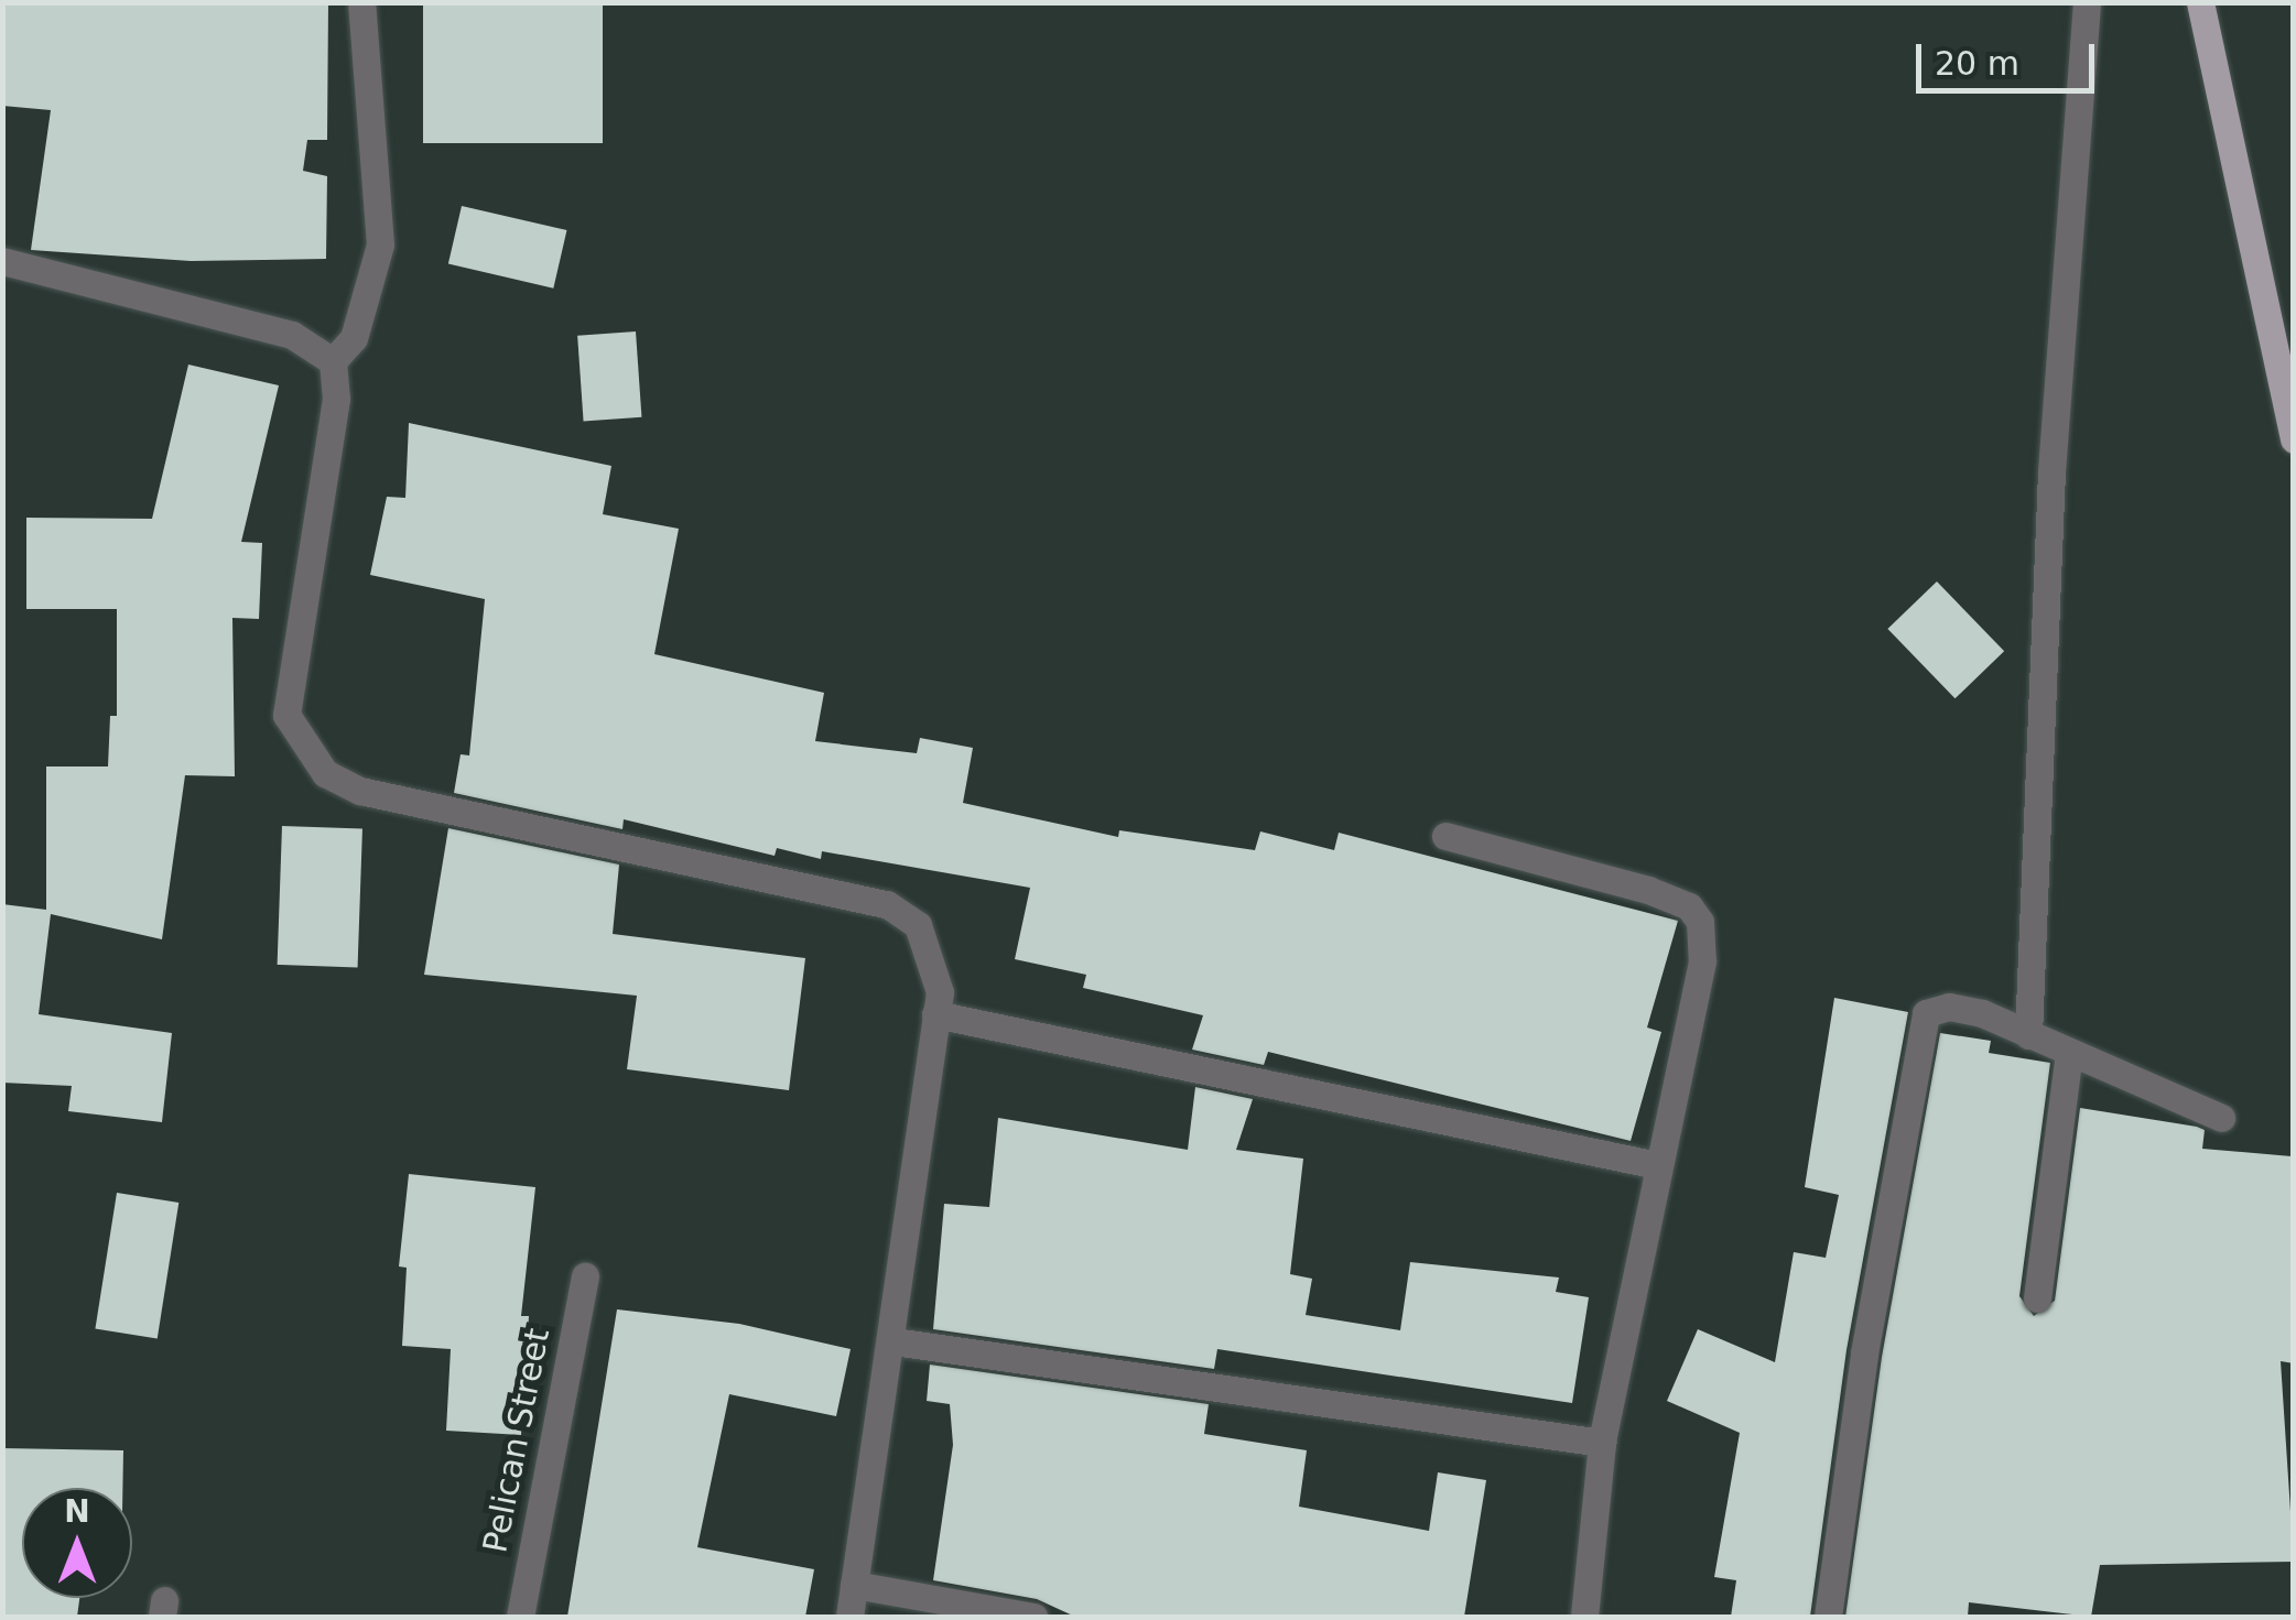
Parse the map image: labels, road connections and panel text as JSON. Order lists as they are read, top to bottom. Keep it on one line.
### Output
{"streets":{"street":["Pelican Street"]},"scale_bar":"20 m","north":"top"}
